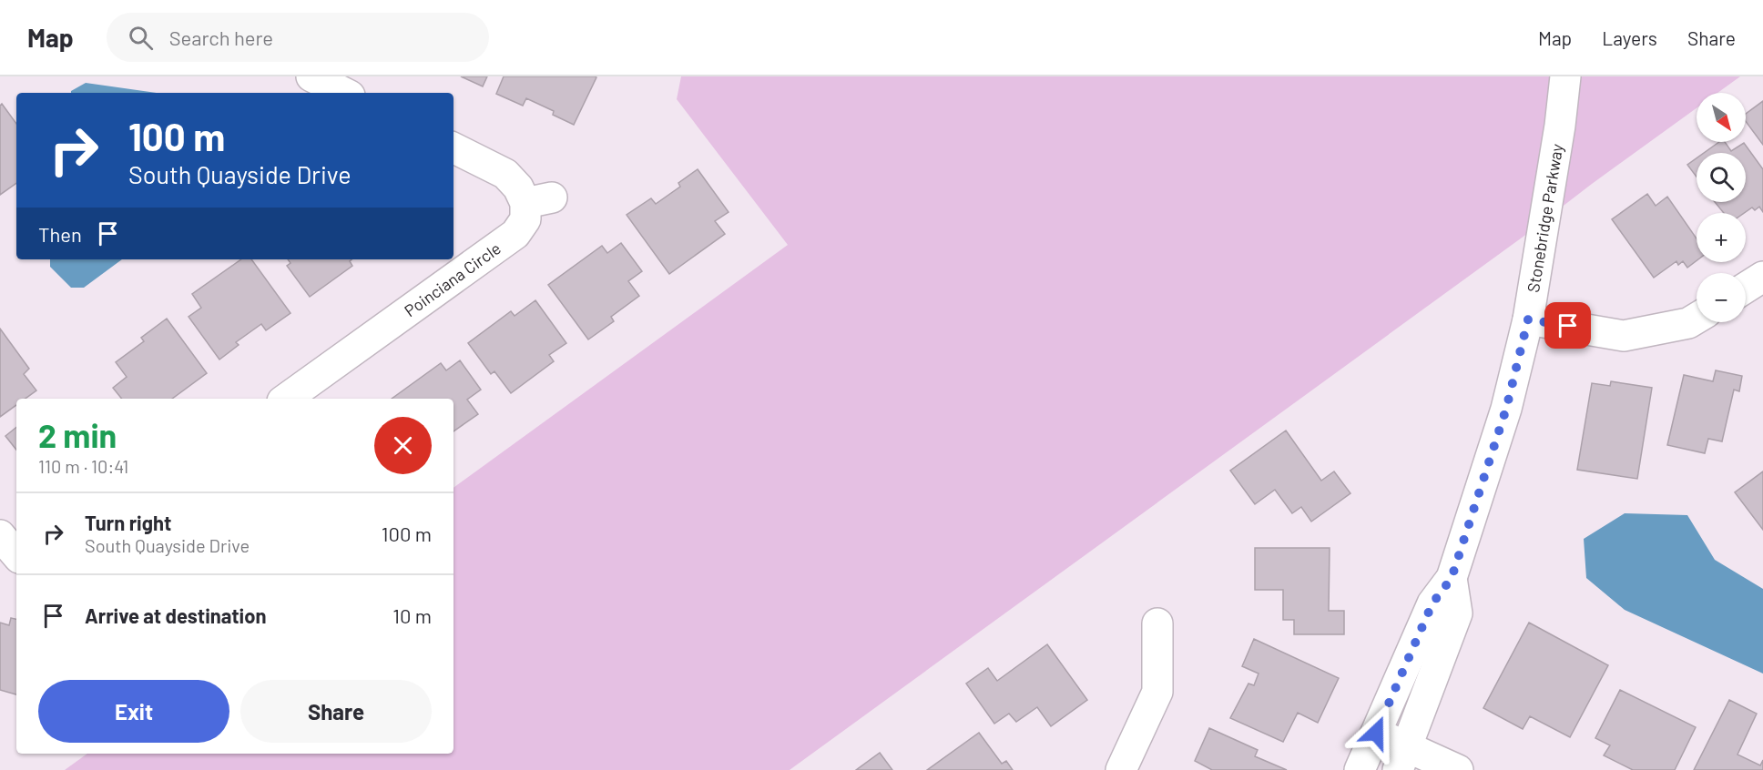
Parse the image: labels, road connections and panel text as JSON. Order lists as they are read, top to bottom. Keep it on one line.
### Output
{"streets":{"street":["Stonebridge Parkway","Poinciana Circle"]},"north":"bottom right","page":{"header":"Map","search":"Search here","nav":["Map","Layers","Share"],"map_buttons":["+","−"],"turn":["100 m","South Quayside Drive"],"then":"Then","heading":["2 min","110 m · 10:41"],"list":[{"name":"Turn right","note":"South Quayside Drive","value":"100 m"},{"name":"Arrive at destination","value":"10 m"}],"buttons":["Exit","Share"]}}
